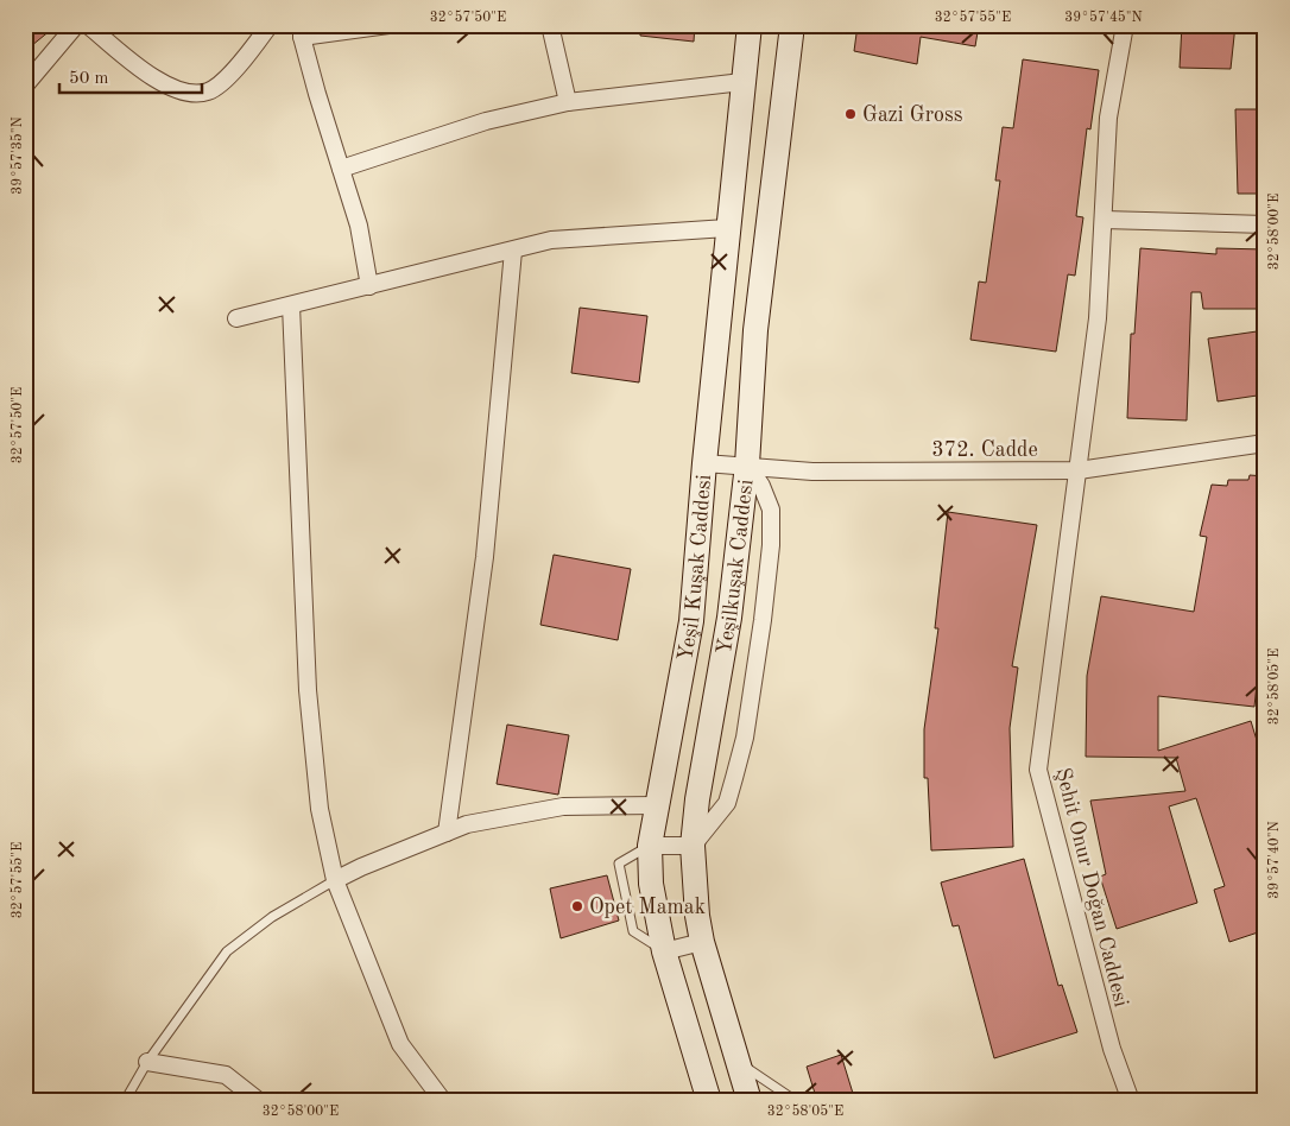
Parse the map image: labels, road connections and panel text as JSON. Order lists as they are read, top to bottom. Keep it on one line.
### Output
{"streets":{"main road":["Yeşilkuşak Caddesi","Yeşil Kuşak Caddesi"],"street":["372. Cadde","Şehit Onur Doğan Caddesi"]},"crossings":[["372. Cadde","Yeşilkuşak Caddesi"],["372. Cadde","Yeşil Kuşak Caddesi"],["372. Cadde","Şehit Onur Doğan Caddesi"]],"places":["Gazi Gross","Opet Mamak"],"scale_bar":"50 m","coordinates":["32°57'50\"E","32°57'55\"E","39°57'45\"N","39°57'35\"N","32°58'00\"E","32°58'05\"E","39°57'40\"N"]}
